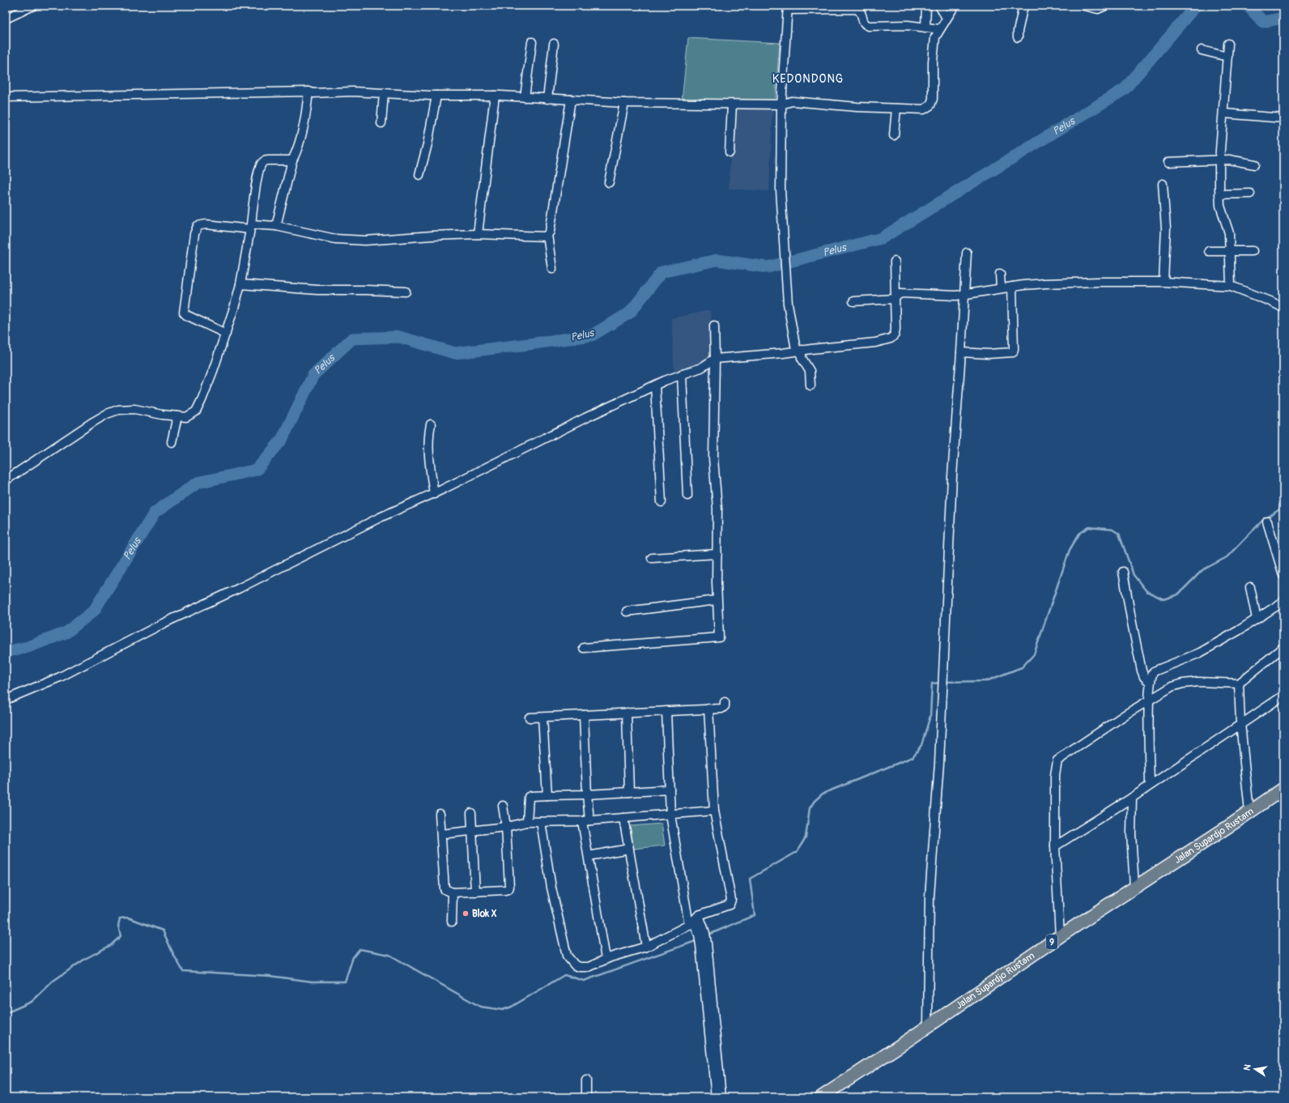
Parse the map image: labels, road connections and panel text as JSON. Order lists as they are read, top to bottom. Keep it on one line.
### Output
{"streets":{"highway":["Jalan Supardjo Rustam","9"]},"districts":["KEDONDONG"],"water":["Pelus"],"places":["Blok X"],"north":"left"}
